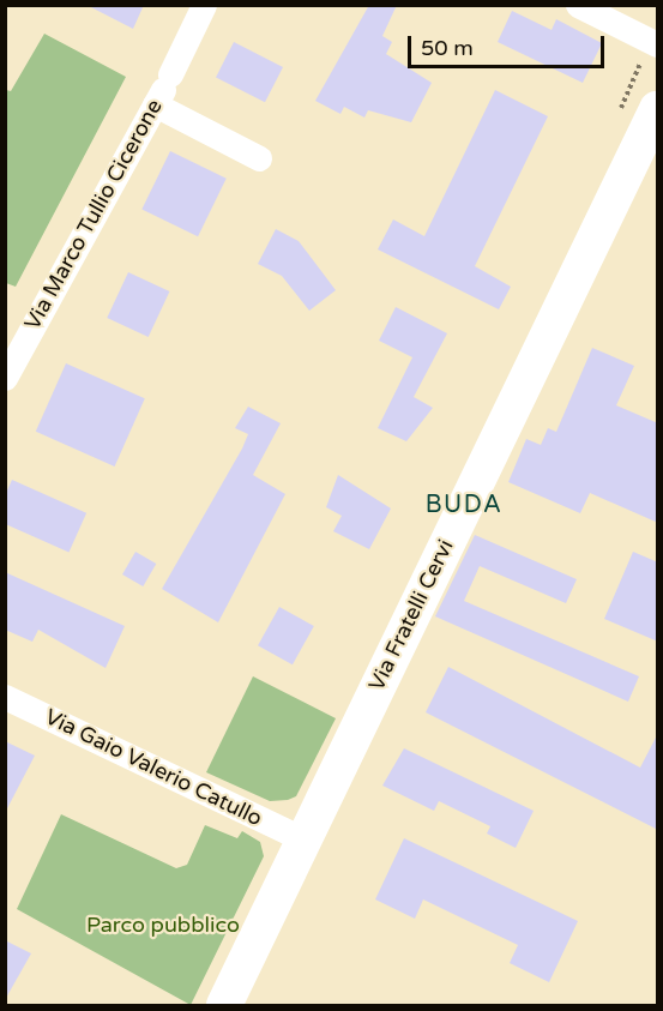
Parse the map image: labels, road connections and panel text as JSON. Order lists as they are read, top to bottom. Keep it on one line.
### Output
{"streets":{"main road":["Via Fratelli Cervi"],"street":["Via Marco Tullio Cicerone","Via Gaio Valerio Catullo"]},"crossings":[["Via Fratelli Cervi","Via Gaio Valerio Catullo"]],"districts":["BUDA"],"parks":["Parco pubblico"],"scale_bar":"50 m"}
